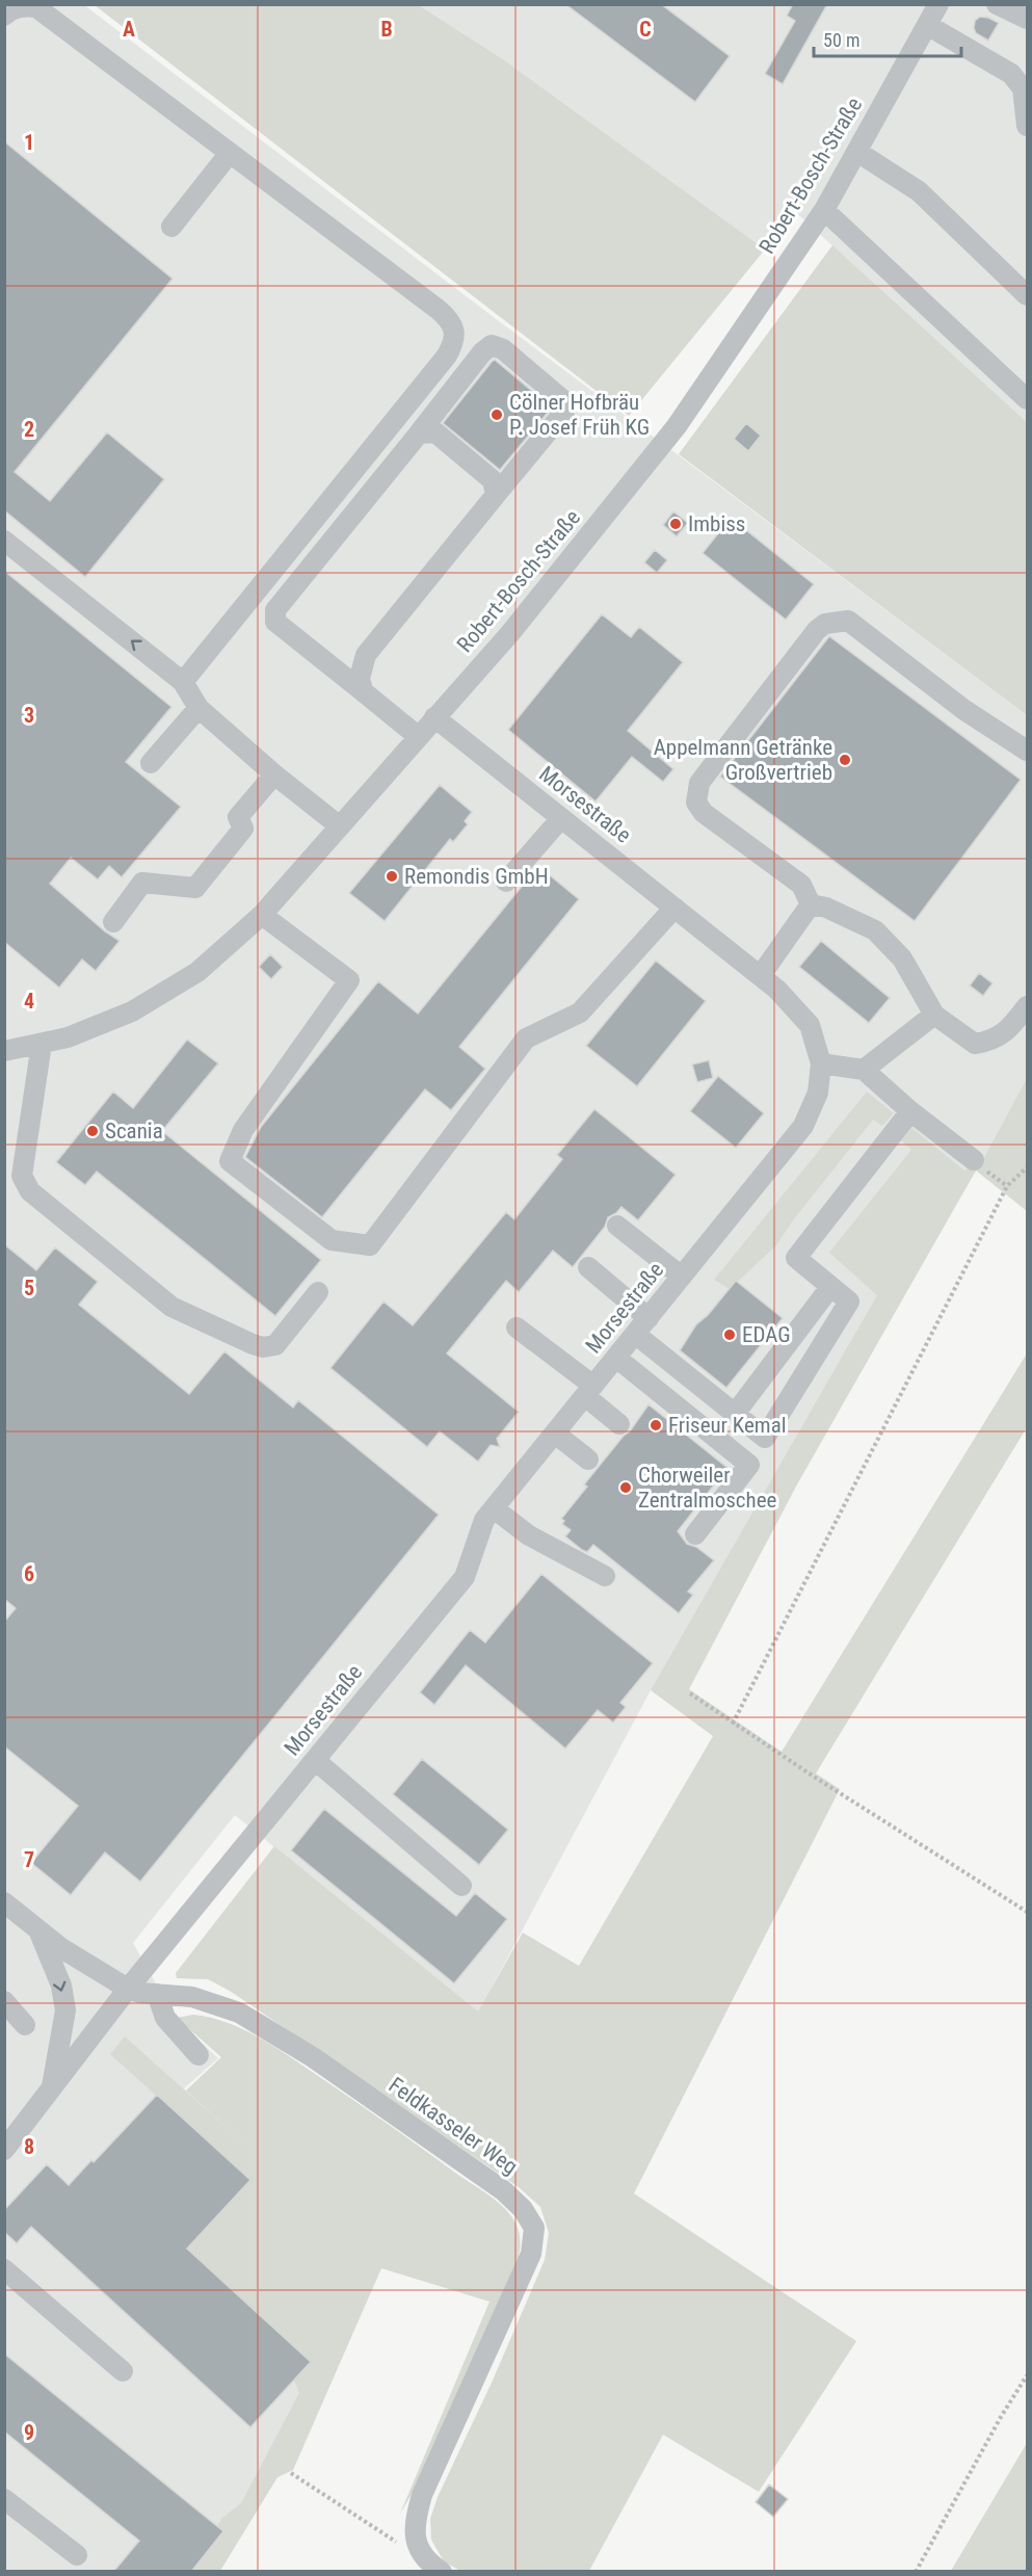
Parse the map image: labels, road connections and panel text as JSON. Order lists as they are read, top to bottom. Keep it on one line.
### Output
{"streets":{"street":["Robert-Bosch-Straße","Morsestraße","Feldkasseler Weg"]},"crossings":[["Robert-Bosch-Straße","Morsestraße"],["Morsestraße","Feldkasseler Weg"]],"places":["Cölner Hofbräu P. Josef Früh KG","Imbiss","Appelmann Getränke Großvertrieb","Remondis GmbH","Scania","EDAG","Friseur Kemal","Chorweiler Zentralmoschee"],"scale_bar":"50 m","grid":{"columns":["A","B","C"],"rows":["1","2","3","4","5","6","7","8","9"]}}
